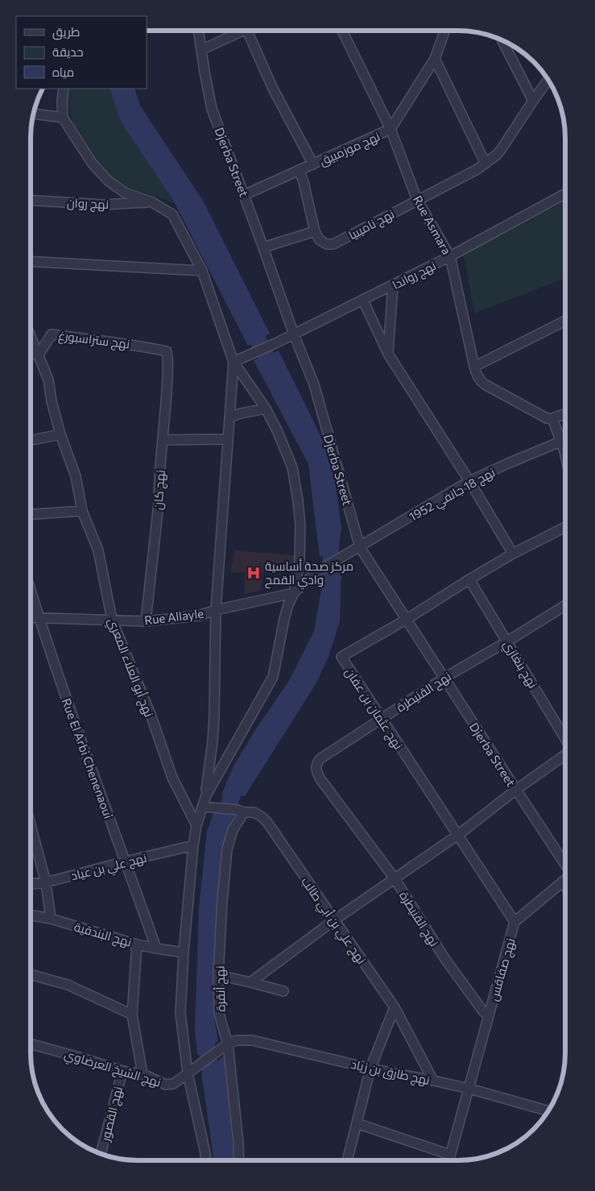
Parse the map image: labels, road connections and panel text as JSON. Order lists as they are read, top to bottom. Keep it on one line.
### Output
{"streets":{"street":["نهج موزمبيق","Djerba Street","نهج روان","نهج ناميبيا","Rue Asmara","نهج رواندا","نهج ستراسبورغ","نهج كان","نهج 18 جانفي 1952","Rue Allayle","نهج بنغازي","نهج أبو العلاء المعري","نهح القنيطرة","نهج عثمان بن عفان","Rue El Arbi Chenenaoui","نهج علي بن عياد","نهج القنيطرة","نهج علي بن أبي طالب","نهج البندقية","نهج صفاقس","نهج أنقرة","نهج الشيخ العرضاوي","نهج طارق بن زياد","نهج القصور"]},"crossings":[["نهج موزمبيق","Djerba Street"],["نهج موزمبيق","Rue Asmara"],["Djerba Street","نهج رواندا"],["Djerba Street","نهج 18 جانفي 1952"],["Djerba Street","نهح القنيطرة"],["Djerba Street","نهج عثمان بن عفان"],["نهج ناميبيا","Rue Asmara"],["Rue Asmara","نهج رواندا"],["نهج ستراسبورغ","نهج كان"],["نهج ستراسبورغ","نهج أبو العلاء المعري"],["نهج كان","Rue Allayle"],["نهج 18 جانفي 1952","Rue Allayle"],["Rue Allayle","نهج أبو العلاء المعري"],["Rue Allayle","Rue El Arbi Chenenaoui"],["نهج بنغازي","نهح القنيطرة"],["نهج بنغازي","نهج عثمان بن عفان"],["نهح القنيطرة","نهج عثمان بن عفان"],["نهح القنيطرة","نهج القنيطرة"],["نهج عثمان بن عفان","نهج صفاقس"],["Rue El Arbi Chenenaoui","نهج علي بن عياد"],["Rue El Arbi Chenenaoui","نهج البندقية"],["نهج القنيطرة","نهج صفاقس"],["نهج علي بن أبي طالب","نهج أنقرة"],["نهج علي بن أبي طالب","نهج طارق بن زياد"],["نهج صفاقس","نهج طارق بن زياد"],["نهج أنقرة","نهج الشيخ العرضاوي"],["نهج أنقرة","نهج طارق بن زياد"],["نهج الشيخ العرضاوي","نهج طارق بن زياد"],["نهج الشيخ العرضاوي","نهج القصور"]],"places":{"hospital":["مركز صحة أساسية وادي القمح"]},"legend":["طريق","حديقة","مياه"]}
